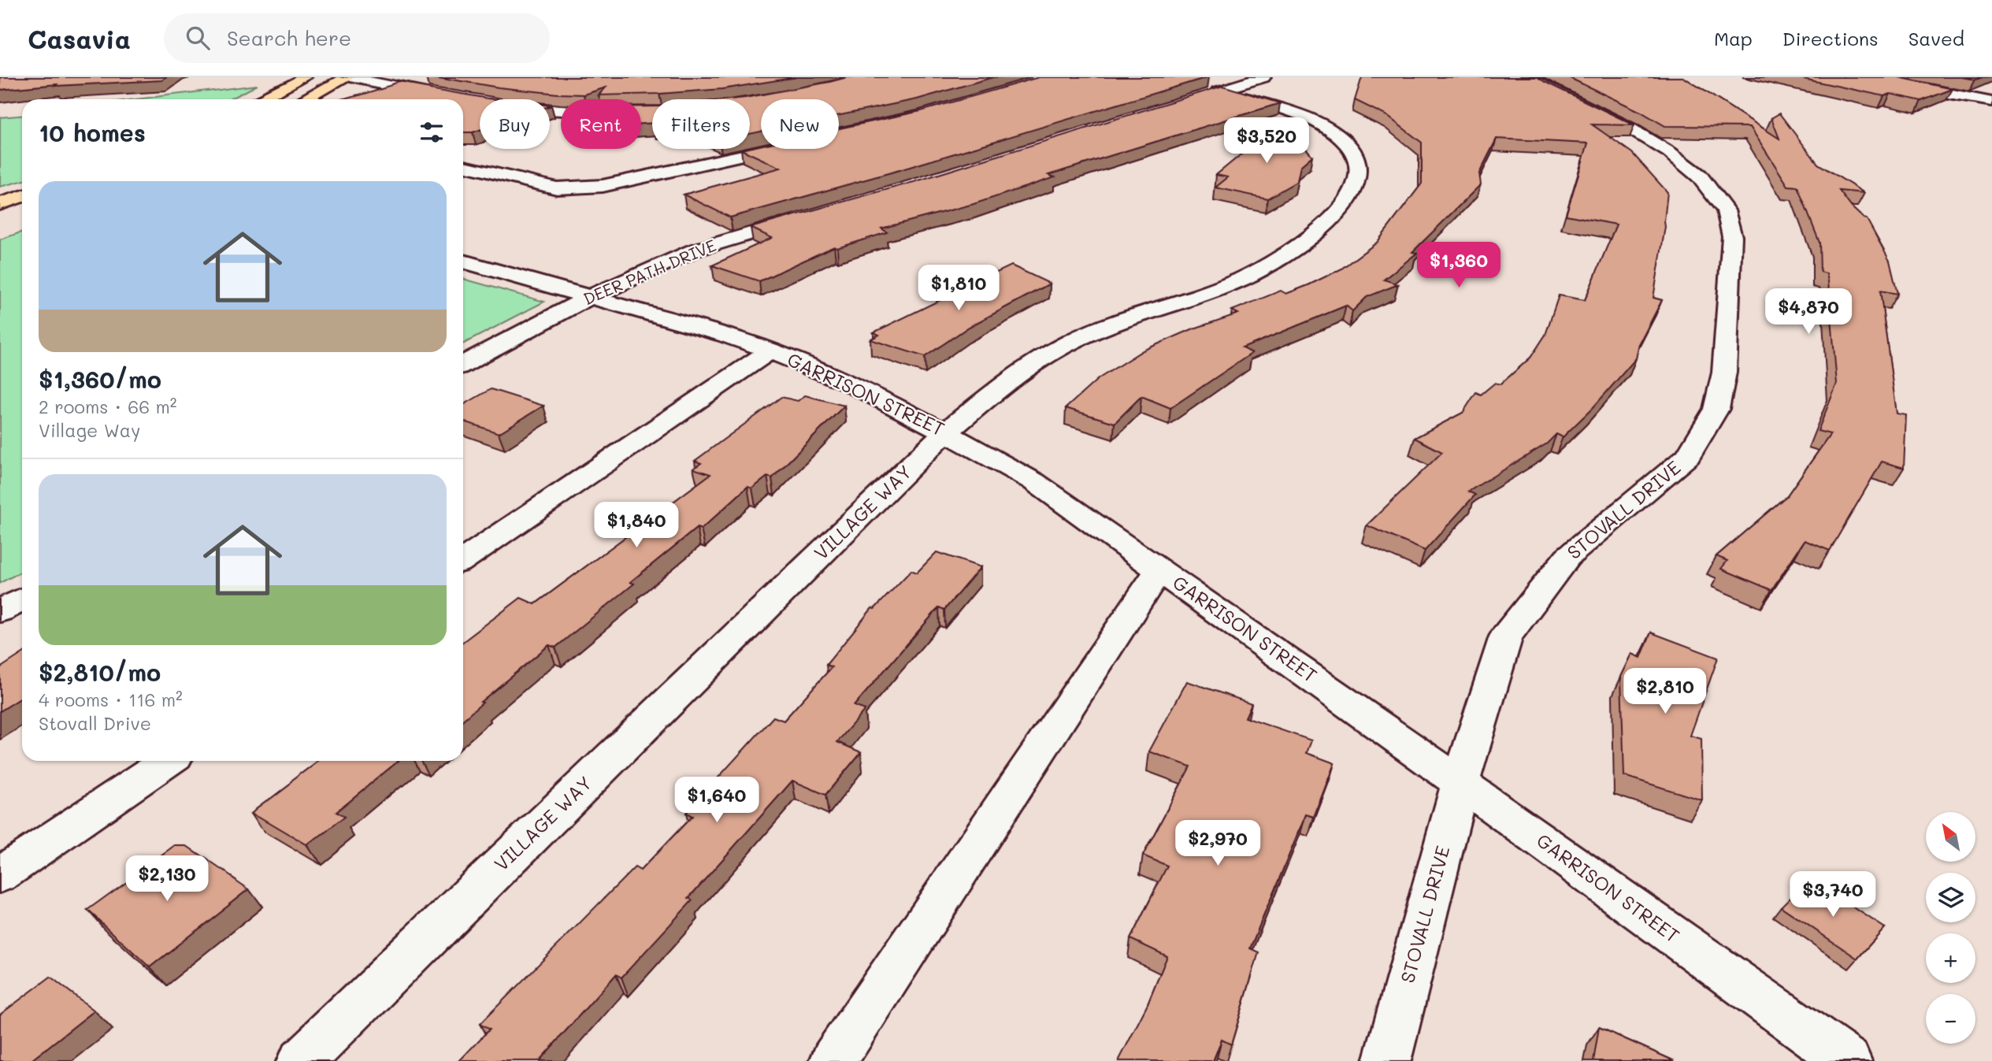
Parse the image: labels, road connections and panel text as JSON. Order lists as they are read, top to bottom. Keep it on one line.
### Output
{"streets":{"street":["DEER PATH DRIVE","GARRISON STREET","STOVALL DRIVE","VILLAGE WAY"]},"crossings":[["DEER PATH DRIVE","GARRISON STREET"],["GARRISON STREET","STOVALL DRIVE"],["GARRISON STREET","VILLAGE WAY"]],"north":"top left","page":{"header":"Casavia","search":"Search here","nav":["Map","Directions","Saved"],"chip":["Buy","Rent","Filters","New"],"heading":"10 homes","price":["$3,520","$1,360","$1,810","$4,870","$1,840","$2,810","$1,640","$2,970","$2,130","$3,740"],"list":[{"name":"$1,360/mo","note":"2 rooms · 66 m² · Village Way"},{"name":"$2,810/mo","note":"4 rooms · 116 m² · Stovall Drive"}],"map_buttons":["+","−"]}}
